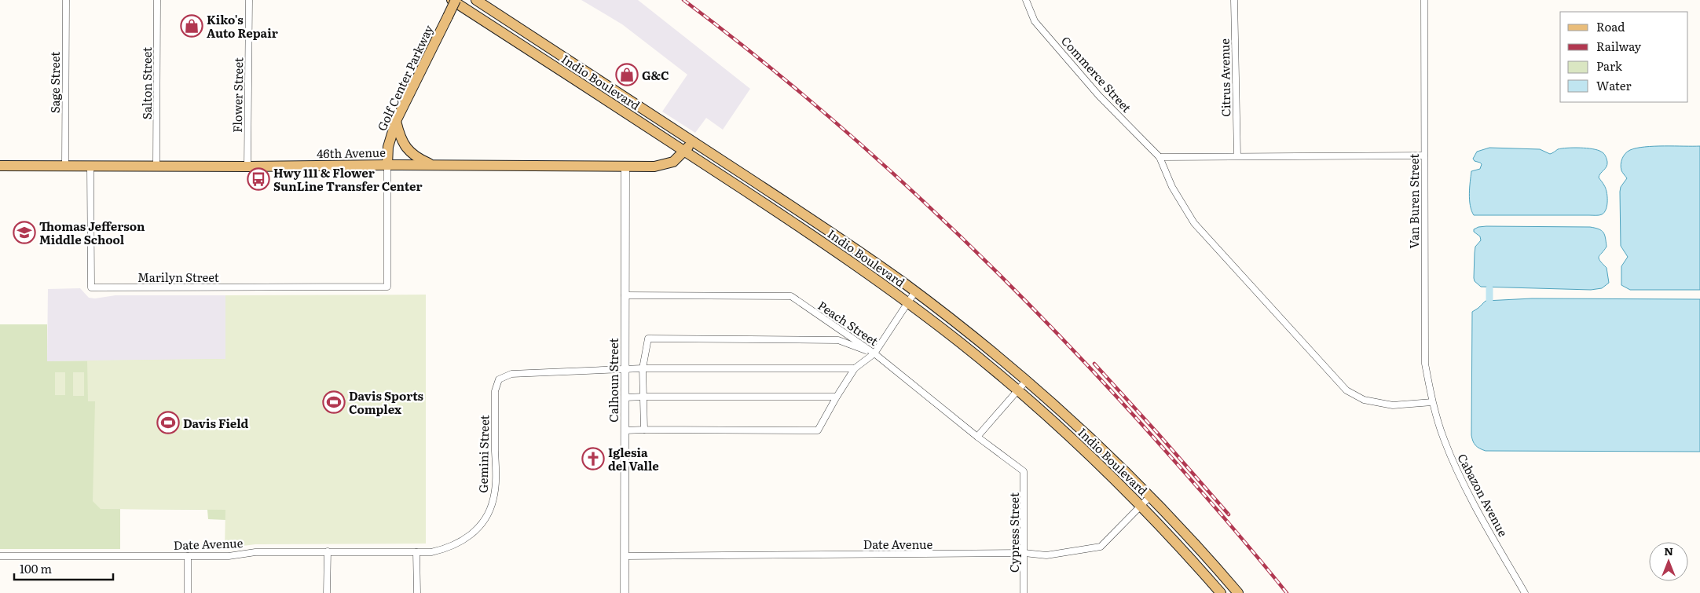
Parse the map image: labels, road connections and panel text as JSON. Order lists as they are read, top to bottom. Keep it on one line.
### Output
{"streets":{"main road":["Golf Center Parkway","Indio Boulevard","46th Avenue"],"street":["Commerce Street","Citrus Avenue","Sage Street","Salton Street","Flower Street","Van Buren Street","Marilyn Street","Peach Street","Calhoun Street","Gemini Street","Cabazon Avenue","Cypress Street","Date Avenue"]},"crossings":[["Golf Center Parkway","46th Avenue"],["Golf Center Parkway","Marilyn Street"],["Indio Boulevard","46th Avenue"],["Indio Boulevard","Date Avenue"],["Sage Street","46th Avenue"],["Salton Street","46th Avenue"],["Flower Street","46th Avenue"],["46th Avenue","Marilyn Street"],["46th Avenue","Calhoun Street"],["Van Buren Street","Cabazon Avenue"],["Peach Street","Calhoun Street"],["Peach Street","Cypress Street"],["Calhoun Street","Gemini Street"],["Calhoun Street","Date Avenue"],["Gemini Street","Date Avenue"],["Cypress Street","Date Avenue"]],"places":{"shop":["Kiko's Auto Repair","G&C"],"bus stop":["Hwy 111 & Flower SunLine Transfer Center"],"school or university":["Thomas Jefferson Middle School"],"sports":["Davis Sports Complex","Davis Field"],"church":["Iglesia del Valle"]},"legend":["Road","Railway","Park","Water"],"scale_bar":"100 m","north":"top"}
